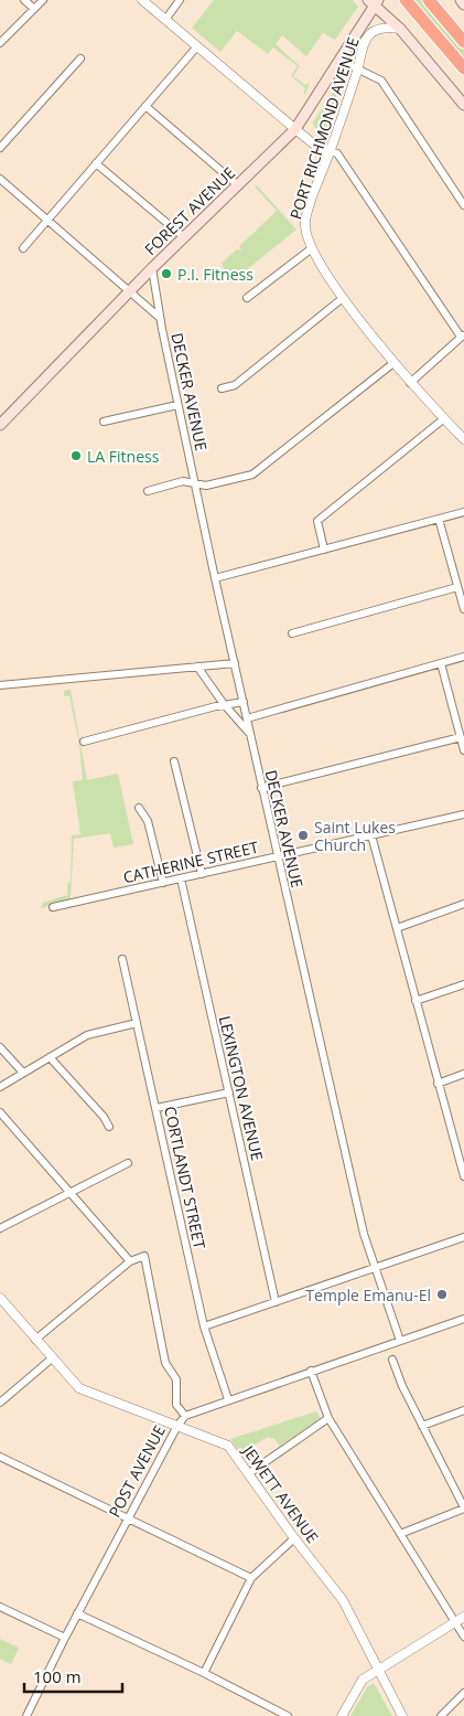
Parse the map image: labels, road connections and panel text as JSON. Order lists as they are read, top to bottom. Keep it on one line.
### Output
{"streets":{"main road":["FOREST AVENUE"],"street":["PORT RICHMOND AVENUE","DECKER AVENUE","CATHERINE STREET","LEXINGTON AVENUE","CORTLANDT STREET","POST AVENUE","JEWETT AVENUE"]},"crossings":[["FOREST AVENUE","DECKER AVENUE"],["DECKER AVENUE","CATHERINE STREET"],["DECKER AVENUE","POST AVENUE"],["CATHERINE STREET","LEXINGTON AVENUE"],["CORTLANDT STREET","POST AVENUE"],["POST AVENUE","JEWETT AVENUE"]],"places":["P.I. Fitness","LA Fitness","Saint Lukes Church","Temple Emanu-El"],"scale_bar":"100 m"}
